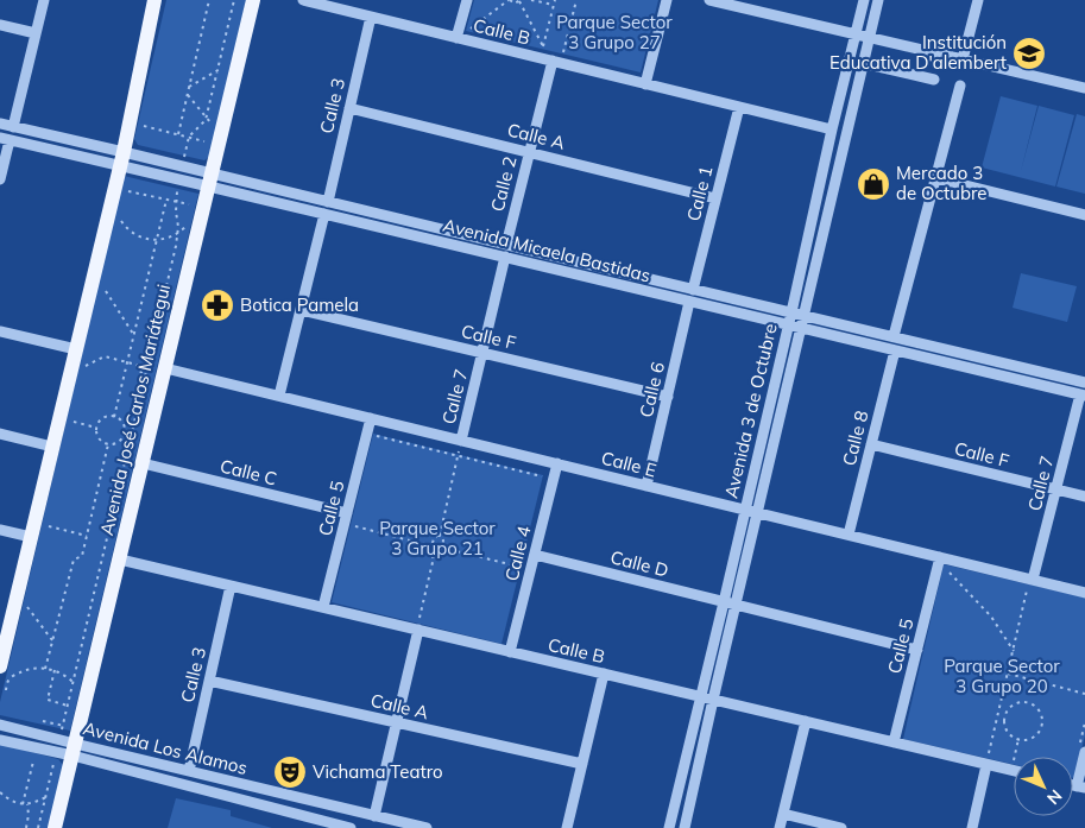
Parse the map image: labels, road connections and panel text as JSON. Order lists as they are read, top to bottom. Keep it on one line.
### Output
{"streets":{"main road":["Avenida José Carlos Mariátegui"],"street":["Calle B","Calle 3","Calle A","Calle 2","Calle 1","Avenida Micaela Bastidas","Calle F","Calle 6","Calle 7","Avenida 3 de Octubre","Calle 8","Calle E","Calle C","Calle 5","Calle 4","Calle D","Avenida Los Alamos"]},"crossings":[["Calle B","Calle 3"],["Calle B","Calle 2"],["Calle B","Calle 1"],["Calle B","Avenida José Carlos Mariátegui"],["Calle B","Avenida 3 de Octubre"],["Calle B","Calle 5"],["Calle B","Calle 4"],["Calle 3","Calle A"],["Calle 3","Avenida Micaela Bastidas"],["Calle 3","Avenida Los Alamos"],["Calle A","Calle 2"],["Calle A","Calle 1"],["Calle 2","Avenida Micaela Bastidas"],["Calle 1","Avenida Micaela Bastidas"],["Avenida Micaela Bastidas","Calle 6"],["Avenida Micaela Bastidas","Calle 7"],["Avenida Micaela Bastidas","Avenida José Carlos Mariátegui"],["Avenida Micaela Bastidas","Avenida 3 de Octubre"],["Avenida Micaela Bastidas","Calle 8"],["Calle F","Calle 6"],["Calle F","Calle 7"],["Calle F","Calle 8"],["Calle 6","Calle E"],["Calle 7","Calle E"],["Avenida José Carlos Mariátegui","Calle E"],["Avenida José Carlos Mariátegui","Calle C"],["Avenida José Carlos Mariátegui","Avenida Los Alamos"],["Avenida 3 de Octubre","Calle E"],["Avenida 3 de Octubre","Calle D"],["Calle 8","Calle E"],["Calle E","Calle 5"],["Calle E","Calle 4"],["Calle C","Calle 5"],["Calle 4","Calle D"]],"parks":["Parque Sector 3 Grupo 27","Parque Sector 3 Grupo 21","Parque Sector 3 Grupo 20"],"places":{"school or university":["Institución Educativa D'alembert"],"shop":["Mercado 3 de Octubre"],"pharmacy":["Botica Pamela"],"theatre":["Vichama Teatro"]},"north":"bottom right"}
